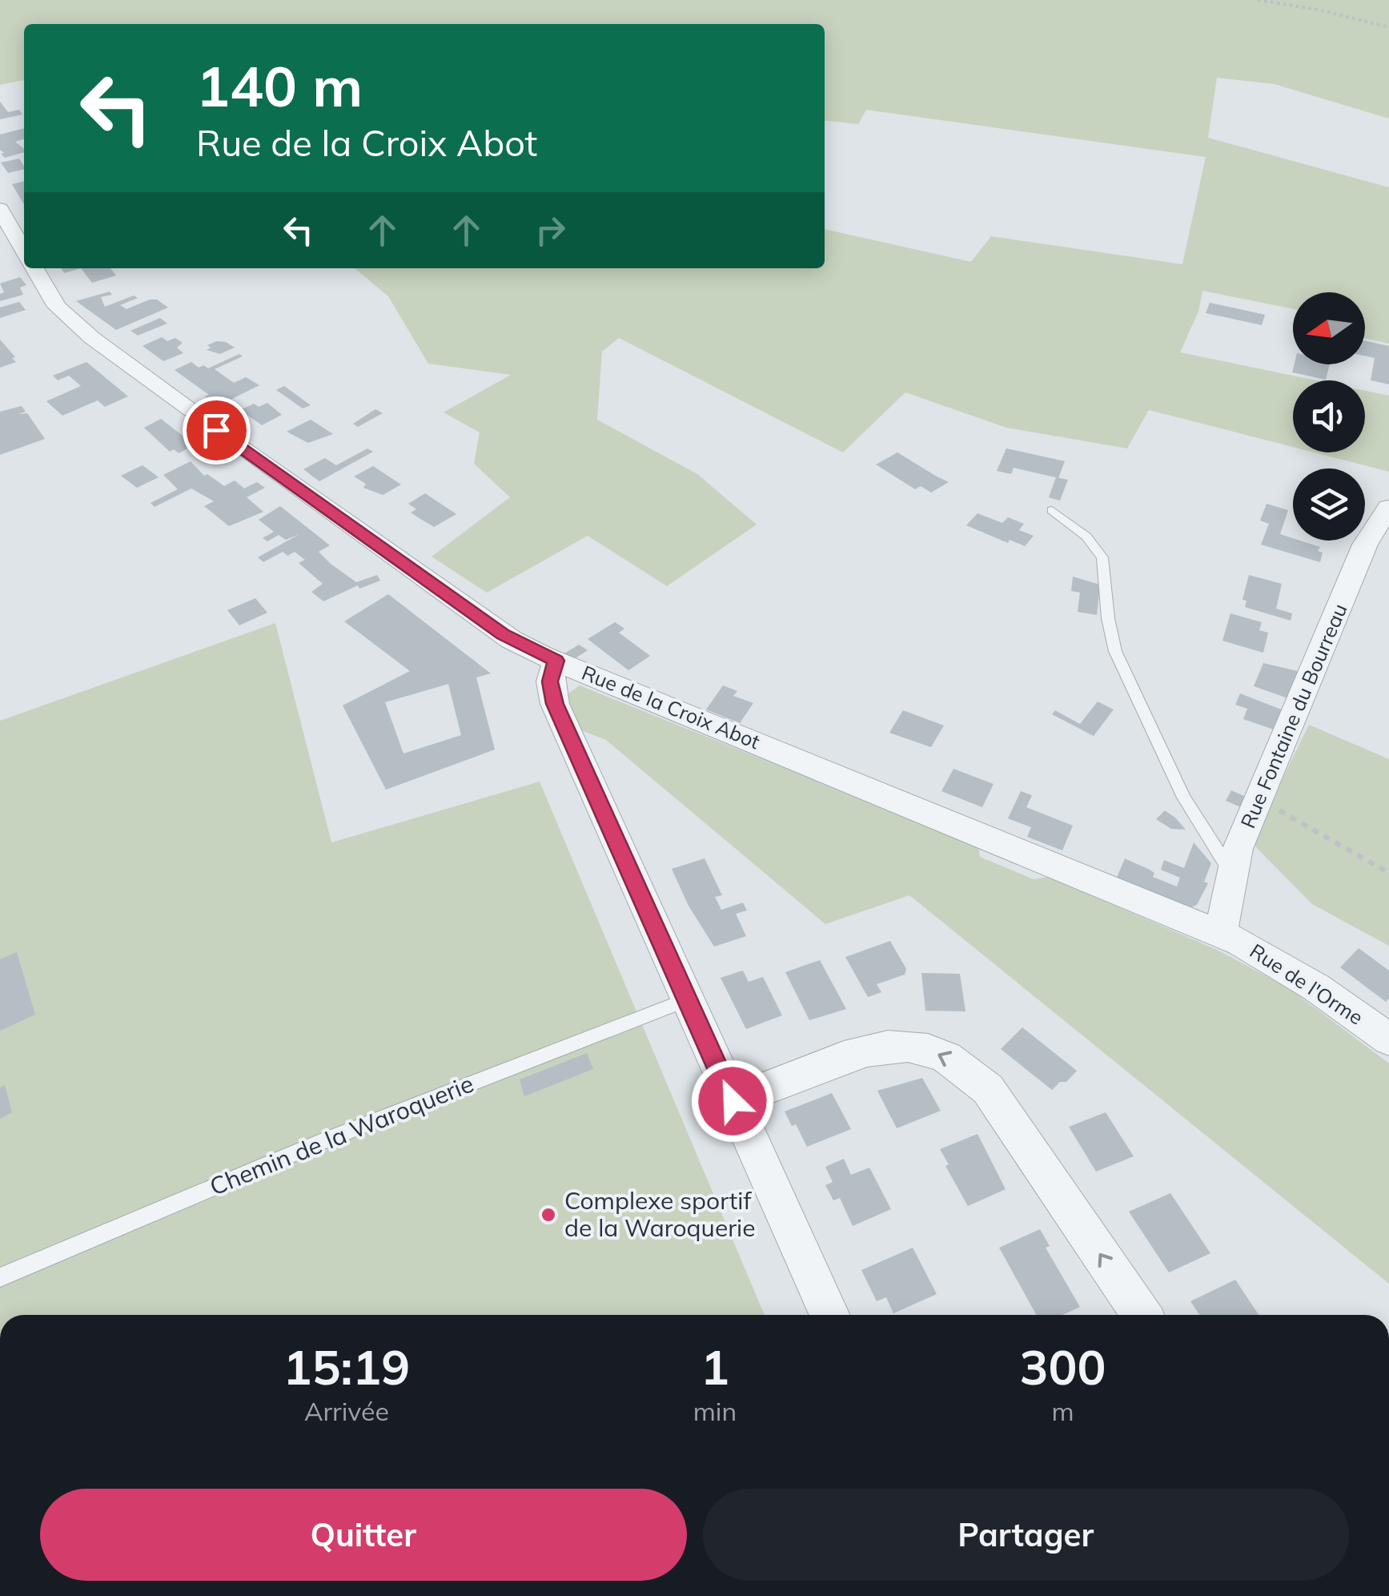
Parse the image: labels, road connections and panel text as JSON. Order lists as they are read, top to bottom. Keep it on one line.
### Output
{"streets":{"street":["Rue de la Croix Abot","Rue Fontaine du Bourreau","Rue de l'Orme"],"lane":["Chemin de la Waroquerie"]},"crossings":[["Rue de la Croix Abot","Rue Fontaine du Bourreau"],["Rue de la Croix Abot","Rue de l'Orme"],["Rue Fontaine du Bourreau","Rue de l'Orme"]],"places":["Complexe sportif de la Waroquerie"],"north":"left","page":{"turn":["140 m","Rue de la Croix Abot"],"eta":["15:19","Arrivée","1","min","300","m"],"buttons":["Quitter","Partager"]}}
